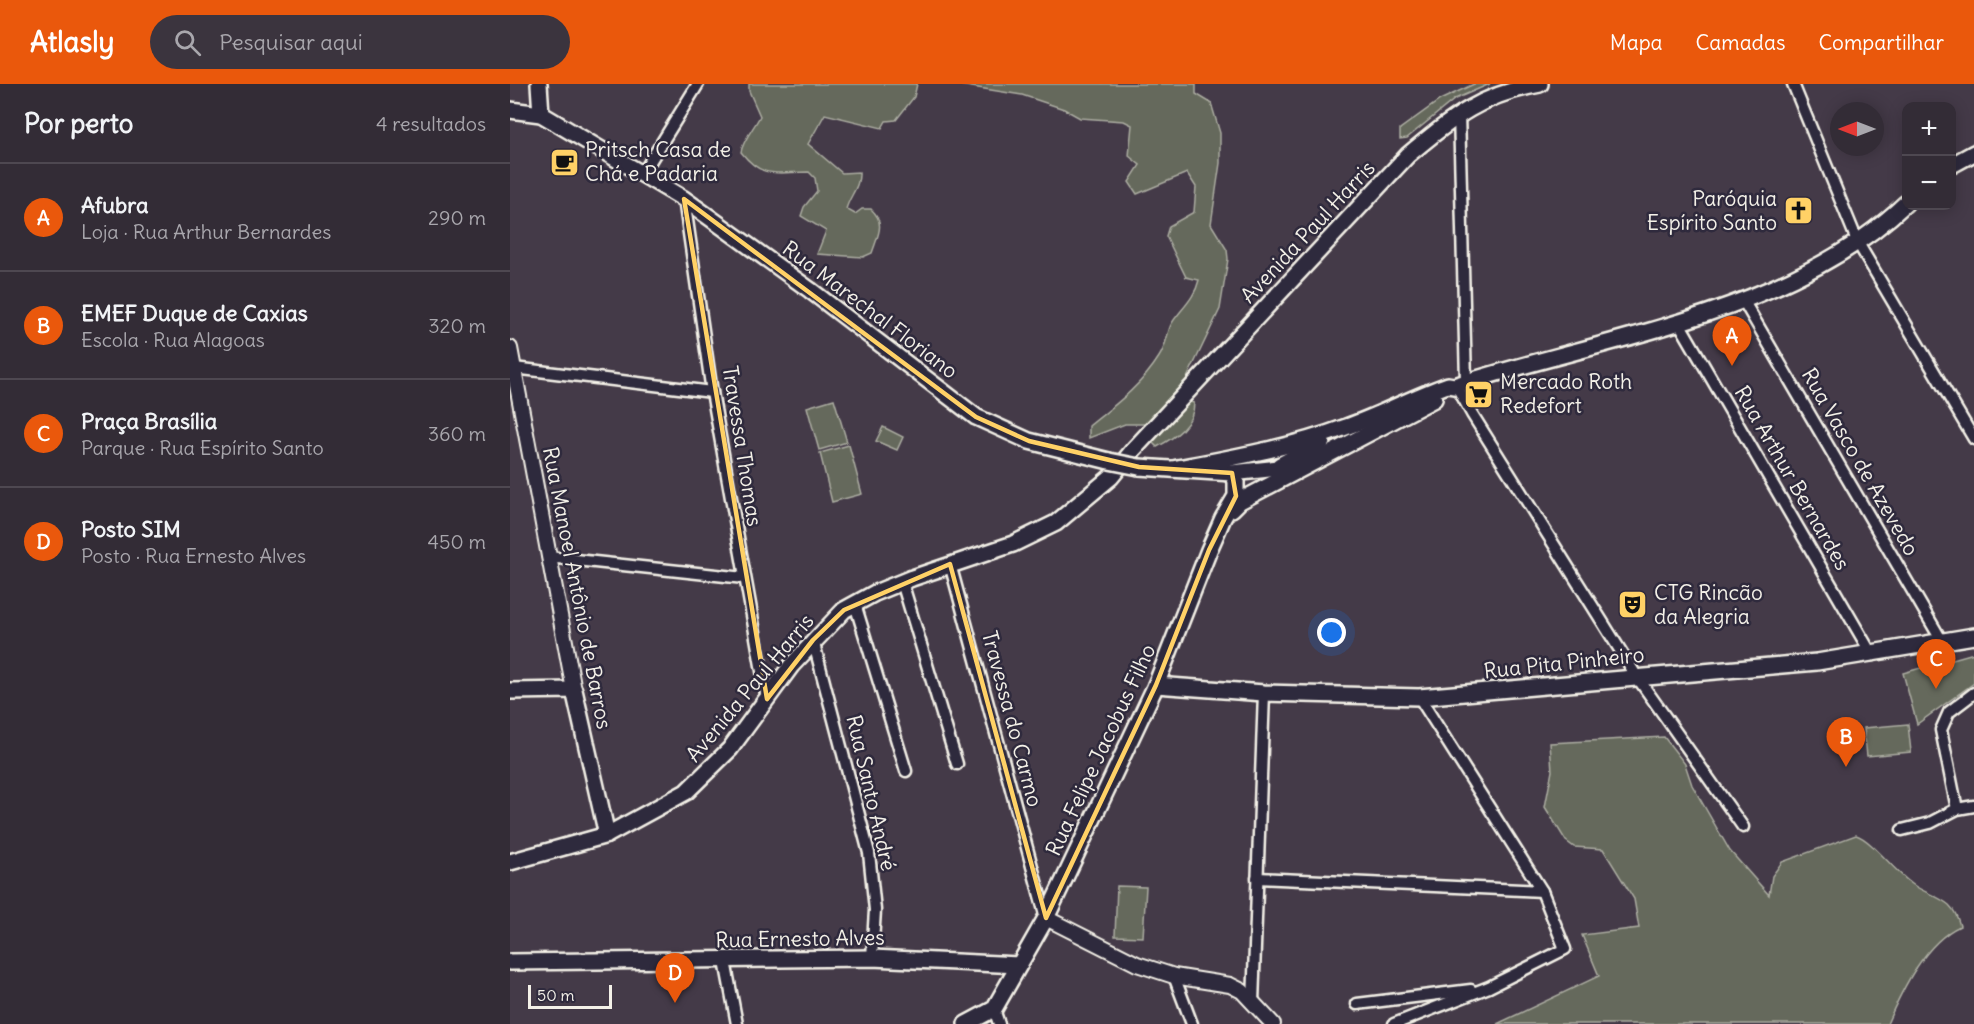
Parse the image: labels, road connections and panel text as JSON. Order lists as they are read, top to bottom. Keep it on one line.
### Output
{"streets":{"main road":["Avenida Paul Harris","Rua Marechal Floriano","Rua Manoel Antônio de Barros","Rua Pita Pinheiro","Rua Felipe Jacobus Filho","Rua Ernesto Alves"],"street":["Travessa Thomas","Rua Vasco de Azevedo","Rua Arthur Bernardes","Travessa do Carmo","Rua Santo André"]},"crossings":[["Avenida Paul Harris","Travessa Thomas"],["Avenida Paul Harris","Rua Manoel Antônio de Barros"],["Avenida Paul Harris","Travessa do Carmo"],["Avenida Paul Harris","Rua Santo André"],["Rua Marechal Floriano","Travessa Thomas"],["Rua Vasco de Azevedo","Rua Pita Pinheiro"],["Rua Arthur Bernardes","Rua Pita Pinheiro"],["Rua Pita Pinheiro","Rua Felipe Jacobus Filho"],["Travessa do Carmo","Rua Felipe Jacobus Filho"],["Rua Felipe Jacobus Filho","Rua Ernesto Alves"],["Rua Santo André","Rua Ernesto Alves"]],"places":{"cafe":["Pritsch Casa de Chá e Padaria"],"church":["Paróquia Espírito Santo"],"supermarket":["Mercado Roth Redefort"],"theatre":["CTG Rincão da Alegria"]},"scale_bar":"50 m","north":"left","page":{"header":"Atlasly","search":"Pesquisar aqui","nav":["Mapa","Camadas","Compartilhar"],"heading":["Por perto","4 resultados"],"map_buttons":["+","−"],"list":[{"mark":"A","name":"Afubra","note":"Loja · Rua Arthur Bernardes","value":"290 m"},{"mark":"B","name":"EMEF Duque de Caxias","note":"Escola · Rua Alagoas","value":"320 m"},{"mark":"C","name":"Praça Brasília","note":"Parque · Rua Espírito Santo","value":"360 m"},{"mark":"D","name":"Posto SIM","note":"Posto · Rua Ernesto Alves","value":"450 m"}],"pins":["A","C","B","D"],"scale":"50 m"}}
